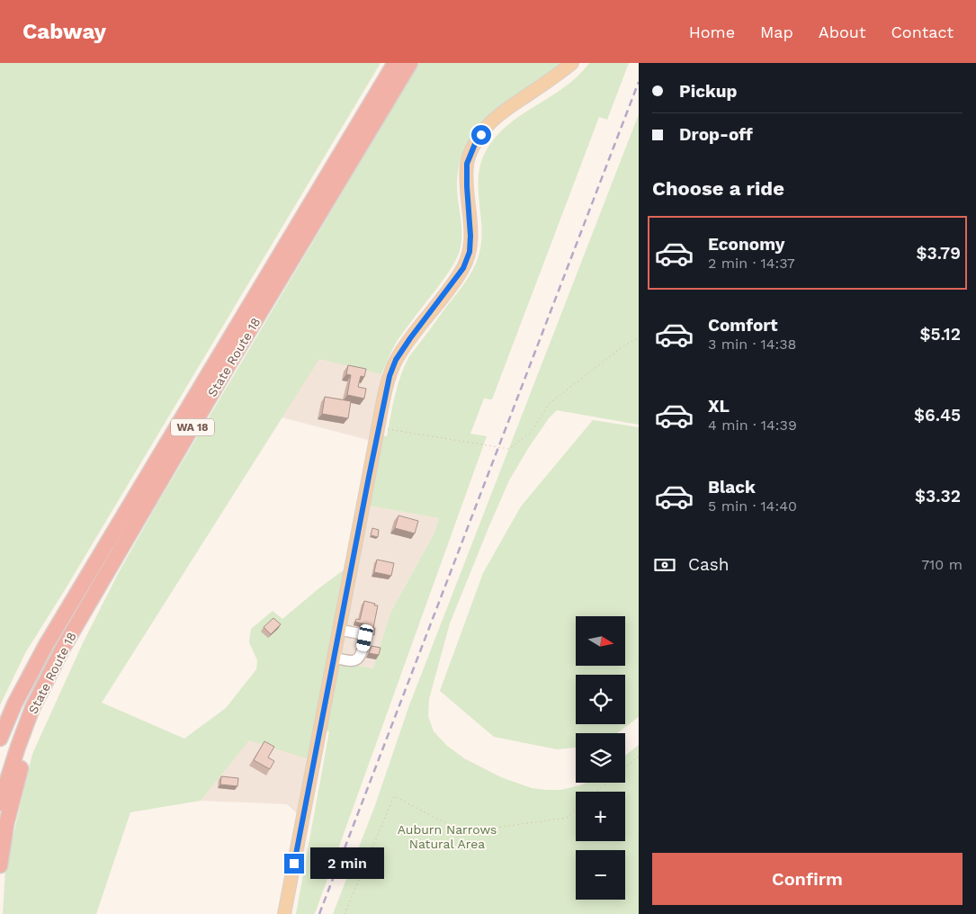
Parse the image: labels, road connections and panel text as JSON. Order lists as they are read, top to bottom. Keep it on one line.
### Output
{"streets":{"highway":["State Route 18","WA 18"]},"parks":["Auburn Narrows Natural Area"],"north":"right","page":{"header":"Cabway","nav":["Home","Map","About","Contact"],"banner":["Pickup","Drop-off"],"heading":"Choose a ride","list":[{"name":"Economy","note":"2 min · 14:37","value":"$3.79"},{"name":"Comfort","note":"3 min · 14:38","value":"$5.12"},{"name":"XL","note":"4 min · 14:39","value":"$6.45"},{"name":"Black","note":"5 min · 14:40","value":"$3.32"}],"pay":["Cash","710 m"],"map_buttons":["+","−"],"buttons":"Confirm","bubble":"2 min"}}
